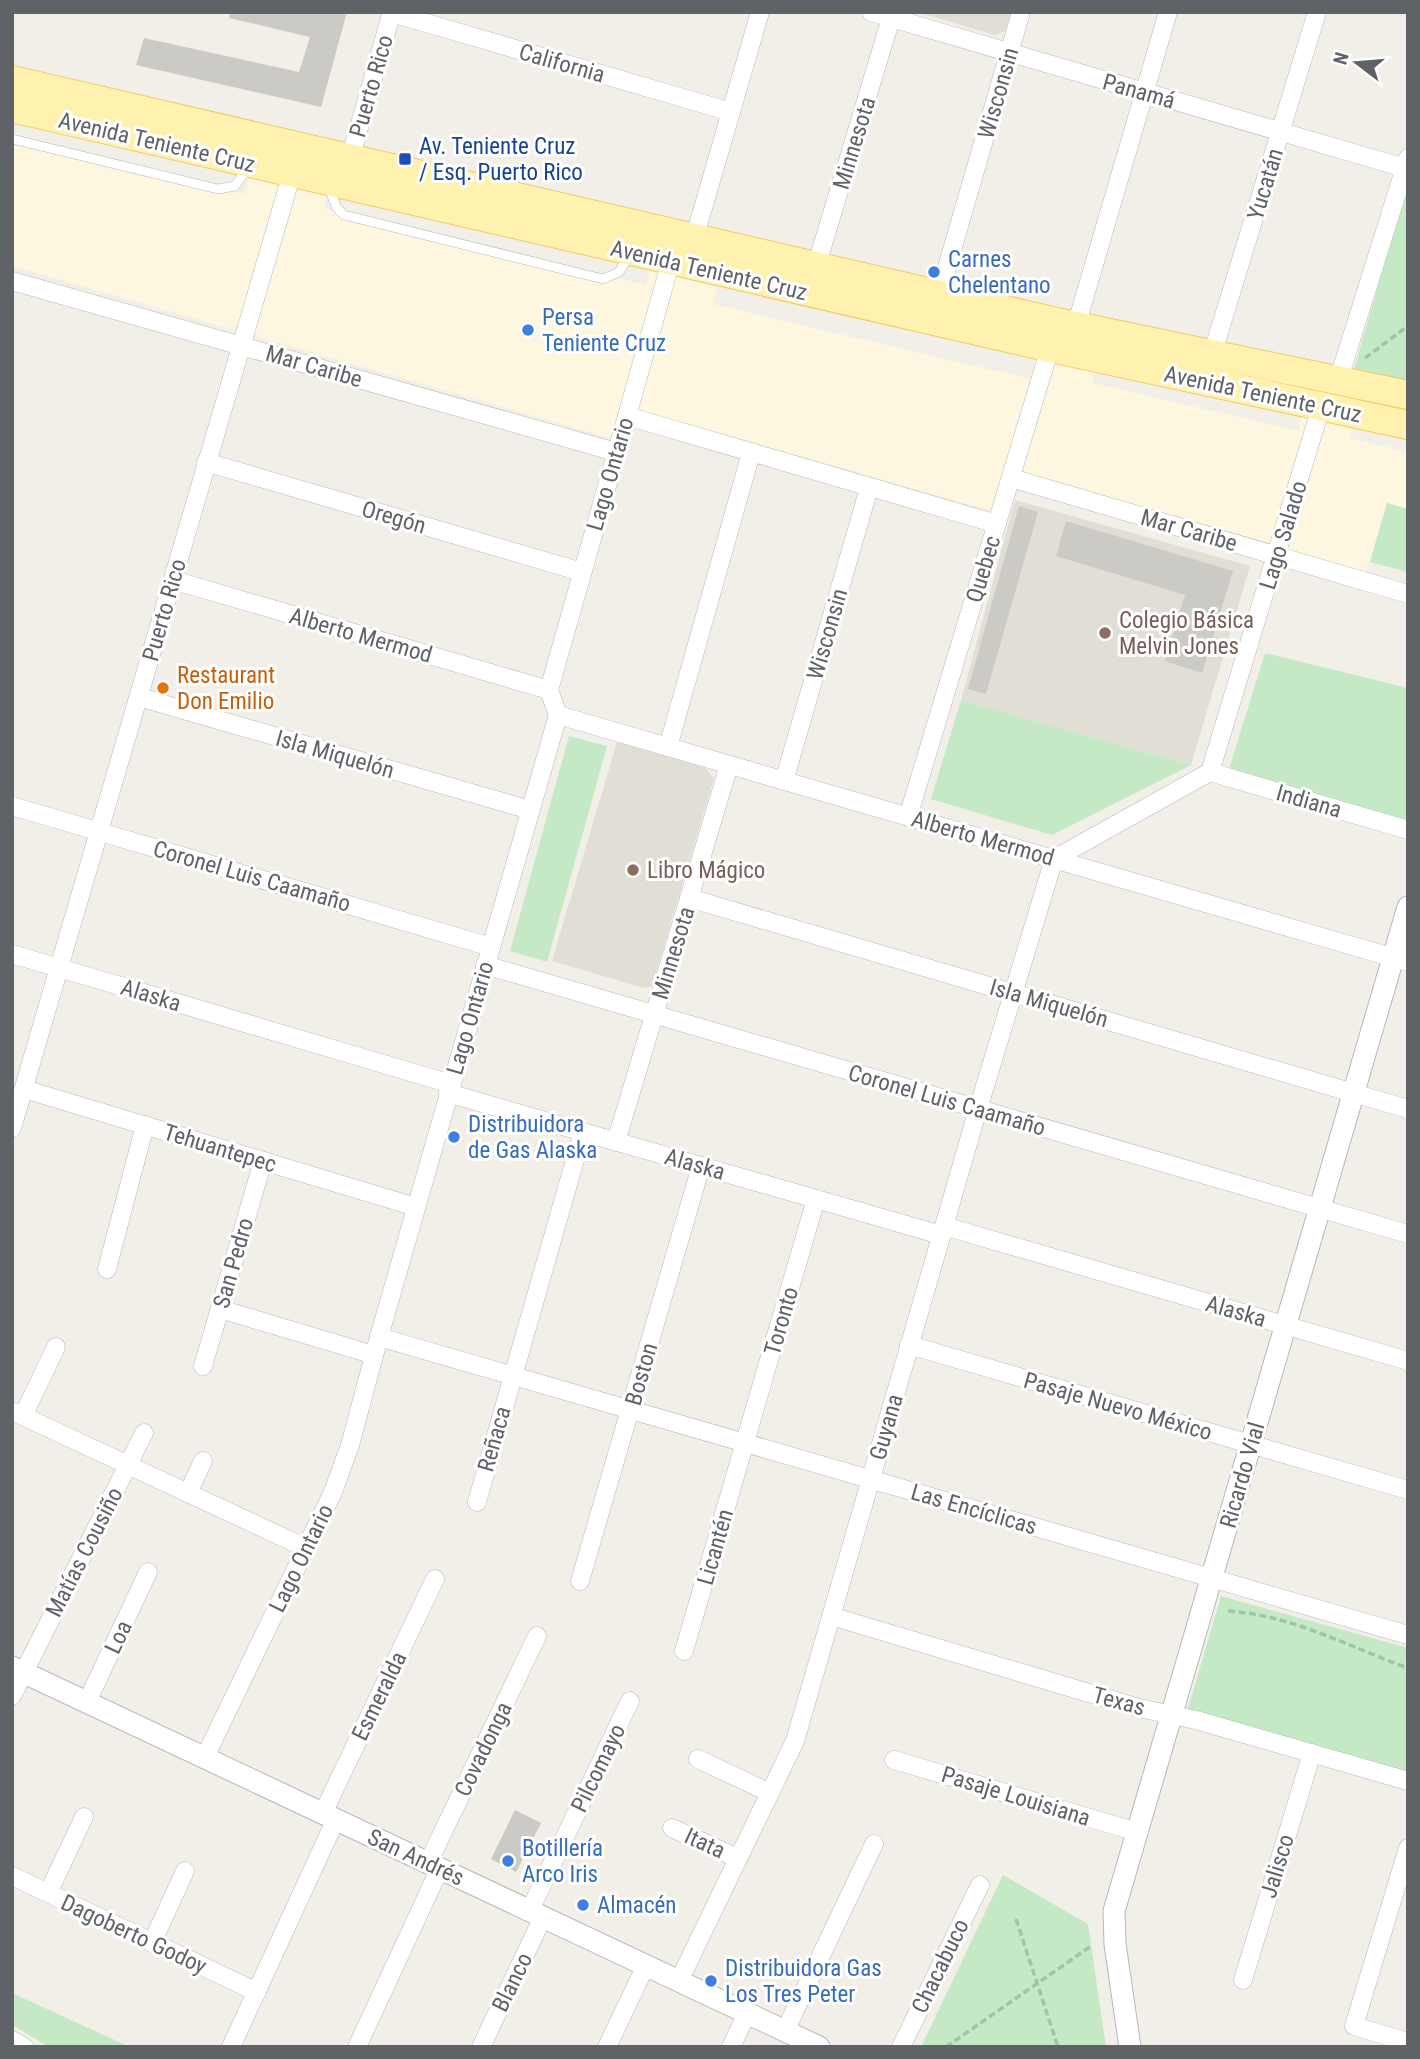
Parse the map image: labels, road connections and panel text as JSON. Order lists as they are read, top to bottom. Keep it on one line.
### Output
{"streets":{"main road":["Avenida Teniente Cruz"],"street":["California","Puerto Rico","Panamá","Wisconsin","Minnesota","Yucatán","Mar Caribe","Lago Ontario","Oregón","Lago Salado","Quebec","Alberto Mermod","Isla Miquelón","Indiana","Coronel Luis Caamaño","Alaska","Tehuantepec","San Pedro","Toronto","Boston","Pasaje Nuevo México","Guyana","Reñaca","Ricardo Vial","Las Encíclicas","Licantén","Matías Cousiño","Loa","Esmeralda","Texas","Covadonga","Pilcomayo","Pasaje Louisiana","Itata","San Andrés","Jalisco","Dagoberto Godoy","Chacabuco","Blanco"]},"crossings":[["California","Puerto Rico"],["Puerto Rico","Avenida Teniente Cruz"],["Puerto Rico","Mar Caribe"],["Puerto Rico","Oregón"],["Puerto Rico","Alberto Mermod"],["Puerto Rico","Isla Miquelón"],["Puerto Rico","Coronel Luis Caamaño"],["Puerto Rico","Alaska"],["Puerto Rico","Tehuantepec"],["Panamá","Wisconsin"],["Panamá","Minnesota"],["Panamá","Yucatán"],["Panamá","Quebec"],["Wisconsin","Avenida Teniente Cruz"],["Wisconsin","Alberto Mermod"],["Avenida Teniente Cruz","Minnesota"],["Avenida Teniente Cruz","Yucatán"],["Avenida Teniente Cruz","Lago Ontario"],["Avenida Teniente Cruz","Lago Salado"],["Avenida Teniente Cruz","Quebec"],["Minnesota","Alberto Mermod"],["Minnesota","Isla Miquelón"],["Minnesota","Coronel Luis Caamaño"],["Minnesota","Alaska"],["Mar Caribe","Lago Ontario"],["Mar Caribe","Lago Salado"],["Mar Caribe","Quebec"],["Lago Ontario","Oregón"],["Lago Ontario","Alberto Mermod"],["Lago Ontario","Isla Miquelón"],["Lago Ontario","Coronel Luis Caamaño"],["Lago Ontario","Alaska"],["Lago Ontario","Tehuantepec"],["Lago Ontario","Las Encíclicas"],["Lago Ontario","San Andrés"],["Lago Salado","Indiana"],["Quebec","Alberto Mermod"],["Alberto Mermod","Guyana"],["Alberto Mermod","Ricardo Vial"],["Isla Miquelón","Guyana"],["Isla Miquelón","Ricardo Vial"],["Coronel Luis Caamaño","Guyana"],["Coronel Luis Caamaño","Ricardo Vial"],["Alaska","Toronto"],["Alaska","Boston"],["Alaska","Guyana"],["Alaska","Ricardo Vial"],["Tehuantepec","San Pedro"],["Toronto","Las Encíclicas"],["Toronto","Licantén"],["Boston","Las Encíclicas"],["Pasaje Nuevo México","Guyana"],["Pasaje Nuevo México","Ricardo Vial"],["Guyana","Las Encíclicas"],["Guyana","Texas"],["Guyana","Itata"],["Guyana","San Andrés"],["Reñaca","Las Encíclicas"],["Ricardo Vial","Las Encíclicas"],["Ricardo Vial","Texas"],["Ricardo Vial","Pasaje Louisiana"],["Las Encíclicas","Licantén"],["Matías Cousiño","San Andrés"],["Loa","San Andrés"],["Esmeralda","San Andrés"],["Esmeralda","Dagoberto Godoy"],["Texas","Jalisco"],["Covadonga","San Andrés"],["Pilcomayo","San Andrés"],["Pilcomayo","Blanco"],["San Andrés","Blanco"]],"places":{"transit":["Av. Teniente Cruz / Esq. Puerto Rico"],"other":["Carnes Chelentano","Persa Teniente Cruz","Colegio Básica Melvin Jones","Restaurant Don Emilio","Libro Mágico","Distribuidora de Gas Alaska","Botillería Arco Iris","Almacén","Distribuidora Gas Los Tres Peter"]},"north":"left"}
